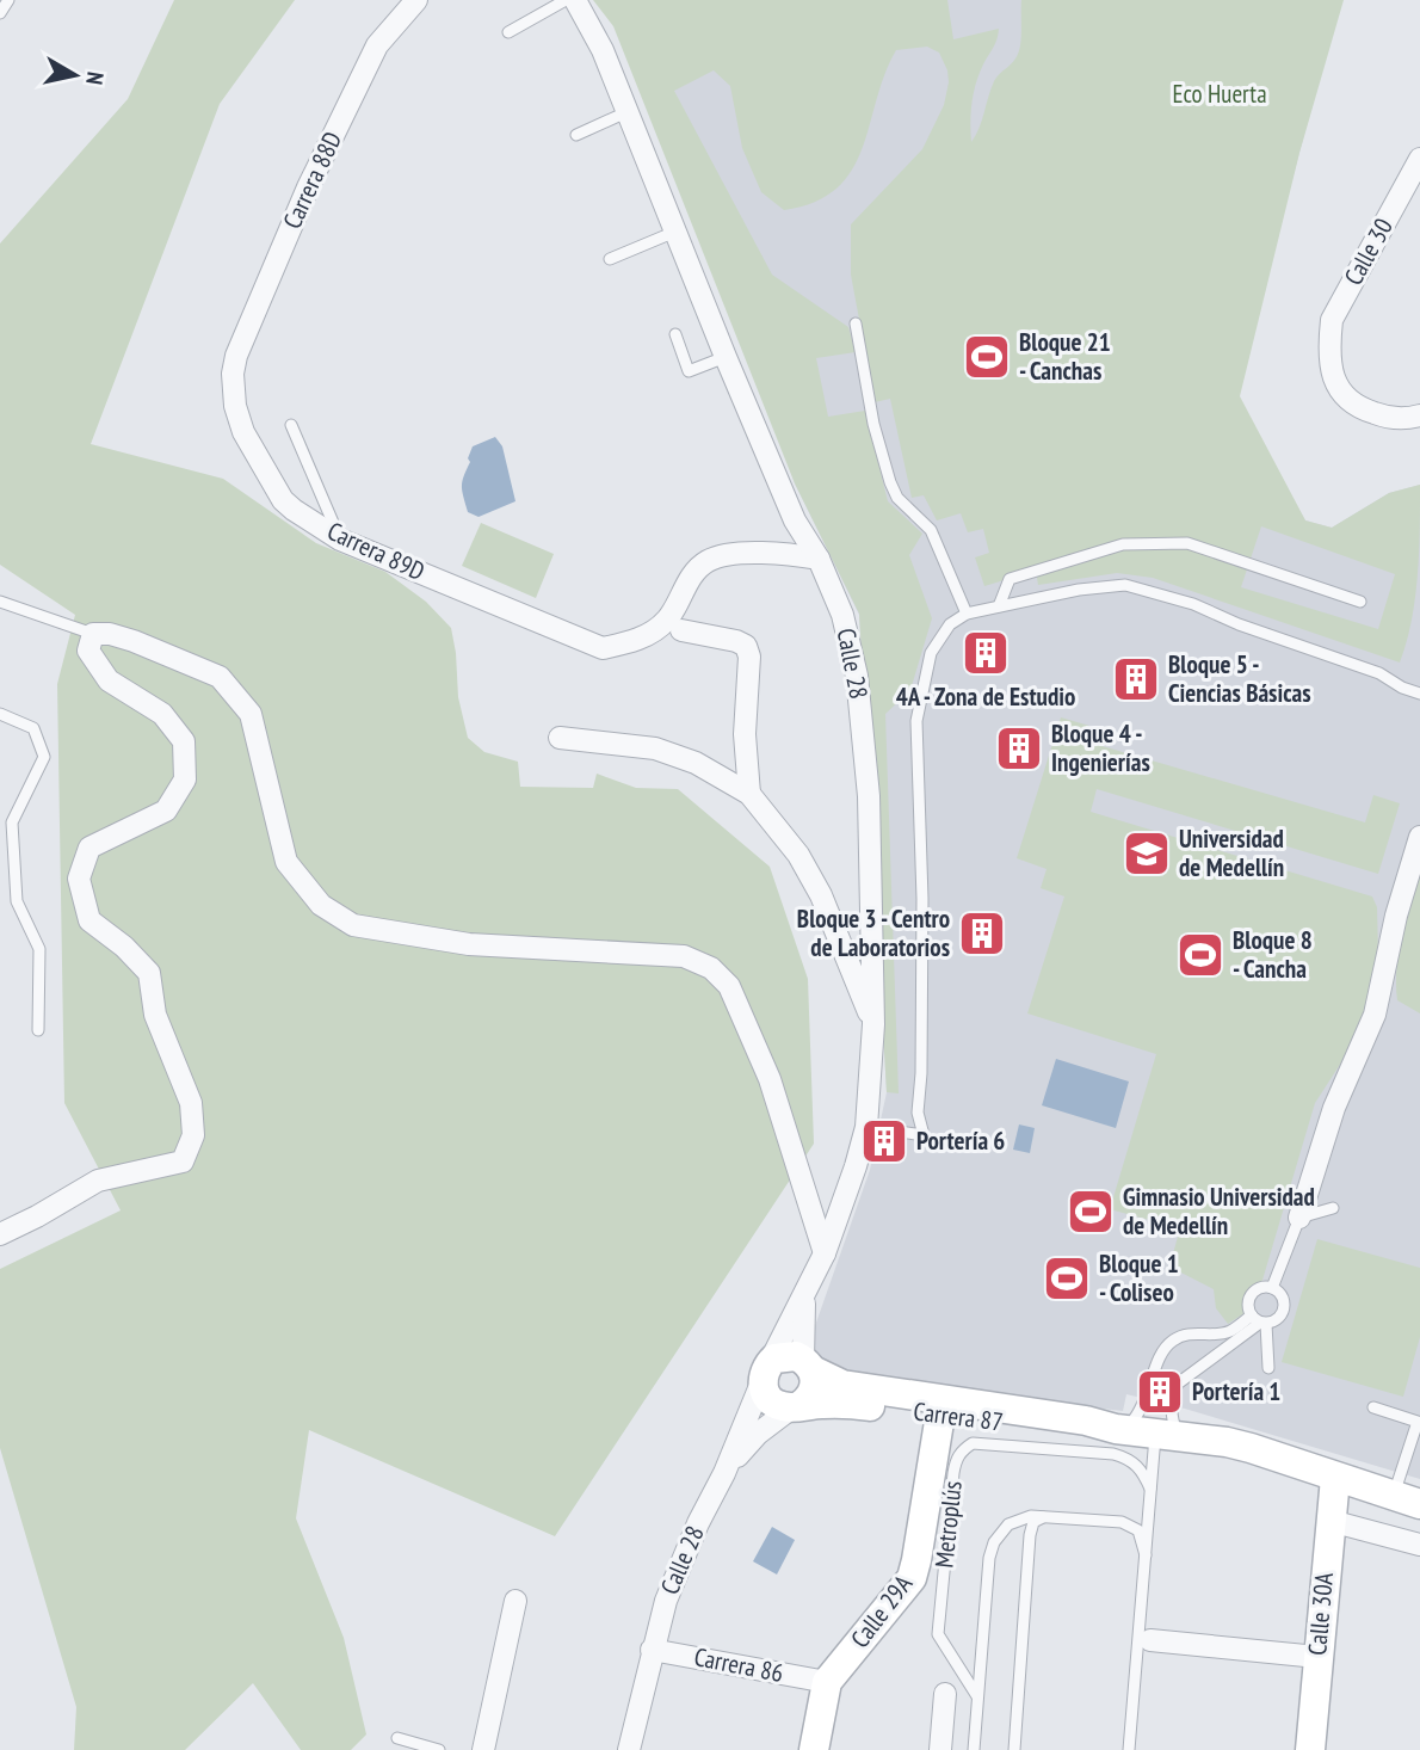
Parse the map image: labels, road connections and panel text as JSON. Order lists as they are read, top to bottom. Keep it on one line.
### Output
{"streets":{"street":["Carrera 88D","Calle 30","Carrera 89D","Calle 28","Carrera 87","Calle 29A","Calle 30A","Carrera 86"],"lane":["Metroplús"]},"crossings":[["Carrera 88D","Carrera 89D"],["Carrera 89D","Calle 28"],["Calle 28","Carrera 87"],["Calle 28","Carrera 86"],["Carrera 87","Calle 29A"],["Carrera 87","Calle 30A"],["Calle 29A","Carrera 86"]],"parks":["Eco Huerta"],"places":{"sports":["Bloque 21 - Canchas","Bloque 8 - Cancha","Gimnasio Universidad de Medellín","Bloque 1 - Coliseo"],"building":["4A - Zona de Estudio","Bloque 5 - Ciencias Básicas","Bloque 4 - Ingenierías","Bloque 3 - Centro de Laboratorios","Portería 6","Portería 1"],"school or university":["Universidad de Medellín"]},"north":"right"}
